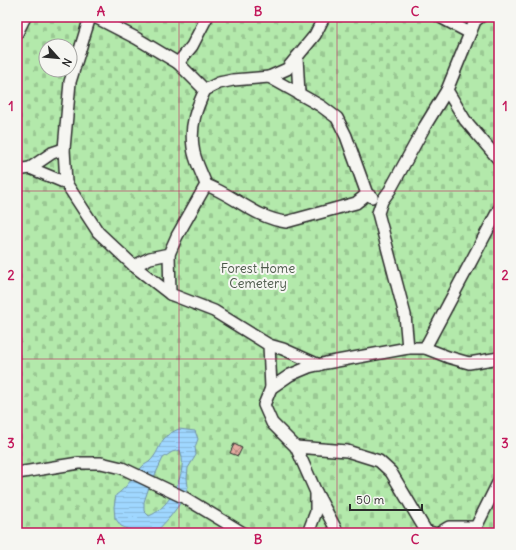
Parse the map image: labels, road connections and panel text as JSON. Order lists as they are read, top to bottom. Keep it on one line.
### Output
{"parks":["Forest Home Cemetery"],"scale_bar":"50 m","north":"bottom right","grid":{"columns":["A","B","C"],"rows":["1","2","3"]}}
